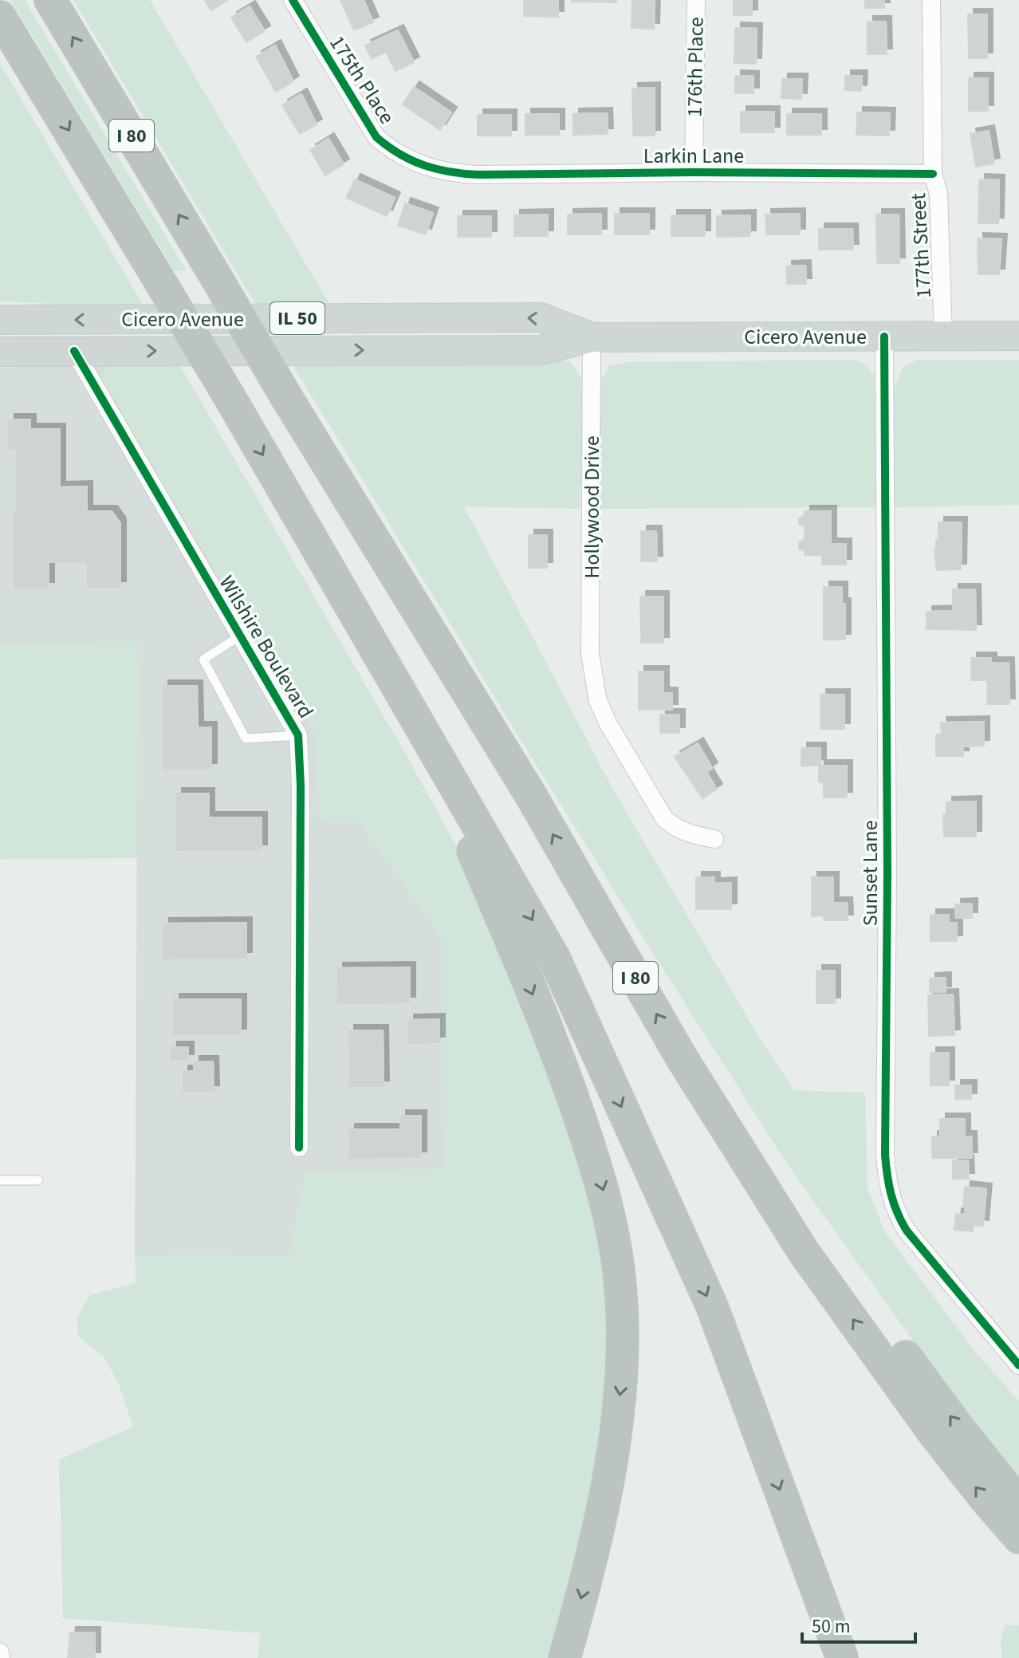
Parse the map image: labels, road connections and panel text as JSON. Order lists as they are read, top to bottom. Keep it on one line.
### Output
{"streets":{"highway":["I 80"],"main road":["IL 50","Cicero Avenue"],"street":["176th Place","175th Place","Larkin Lane","177th Street","Hollywood Drive","Wilshire Boulevard","Sunset Lane"]},"crossings":[["176th Place","Larkin Lane"],["175th Place","Larkin Lane"],["Larkin Lane","177th Street"],["177th Street","Cicero Avenue"],["Cicero Avenue","Hollywood Drive"],["Cicero Avenue","Wilshire Boulevard"],["Cicero Avenue","Sunset Lane"]],"scale_bar":"50 m"}
